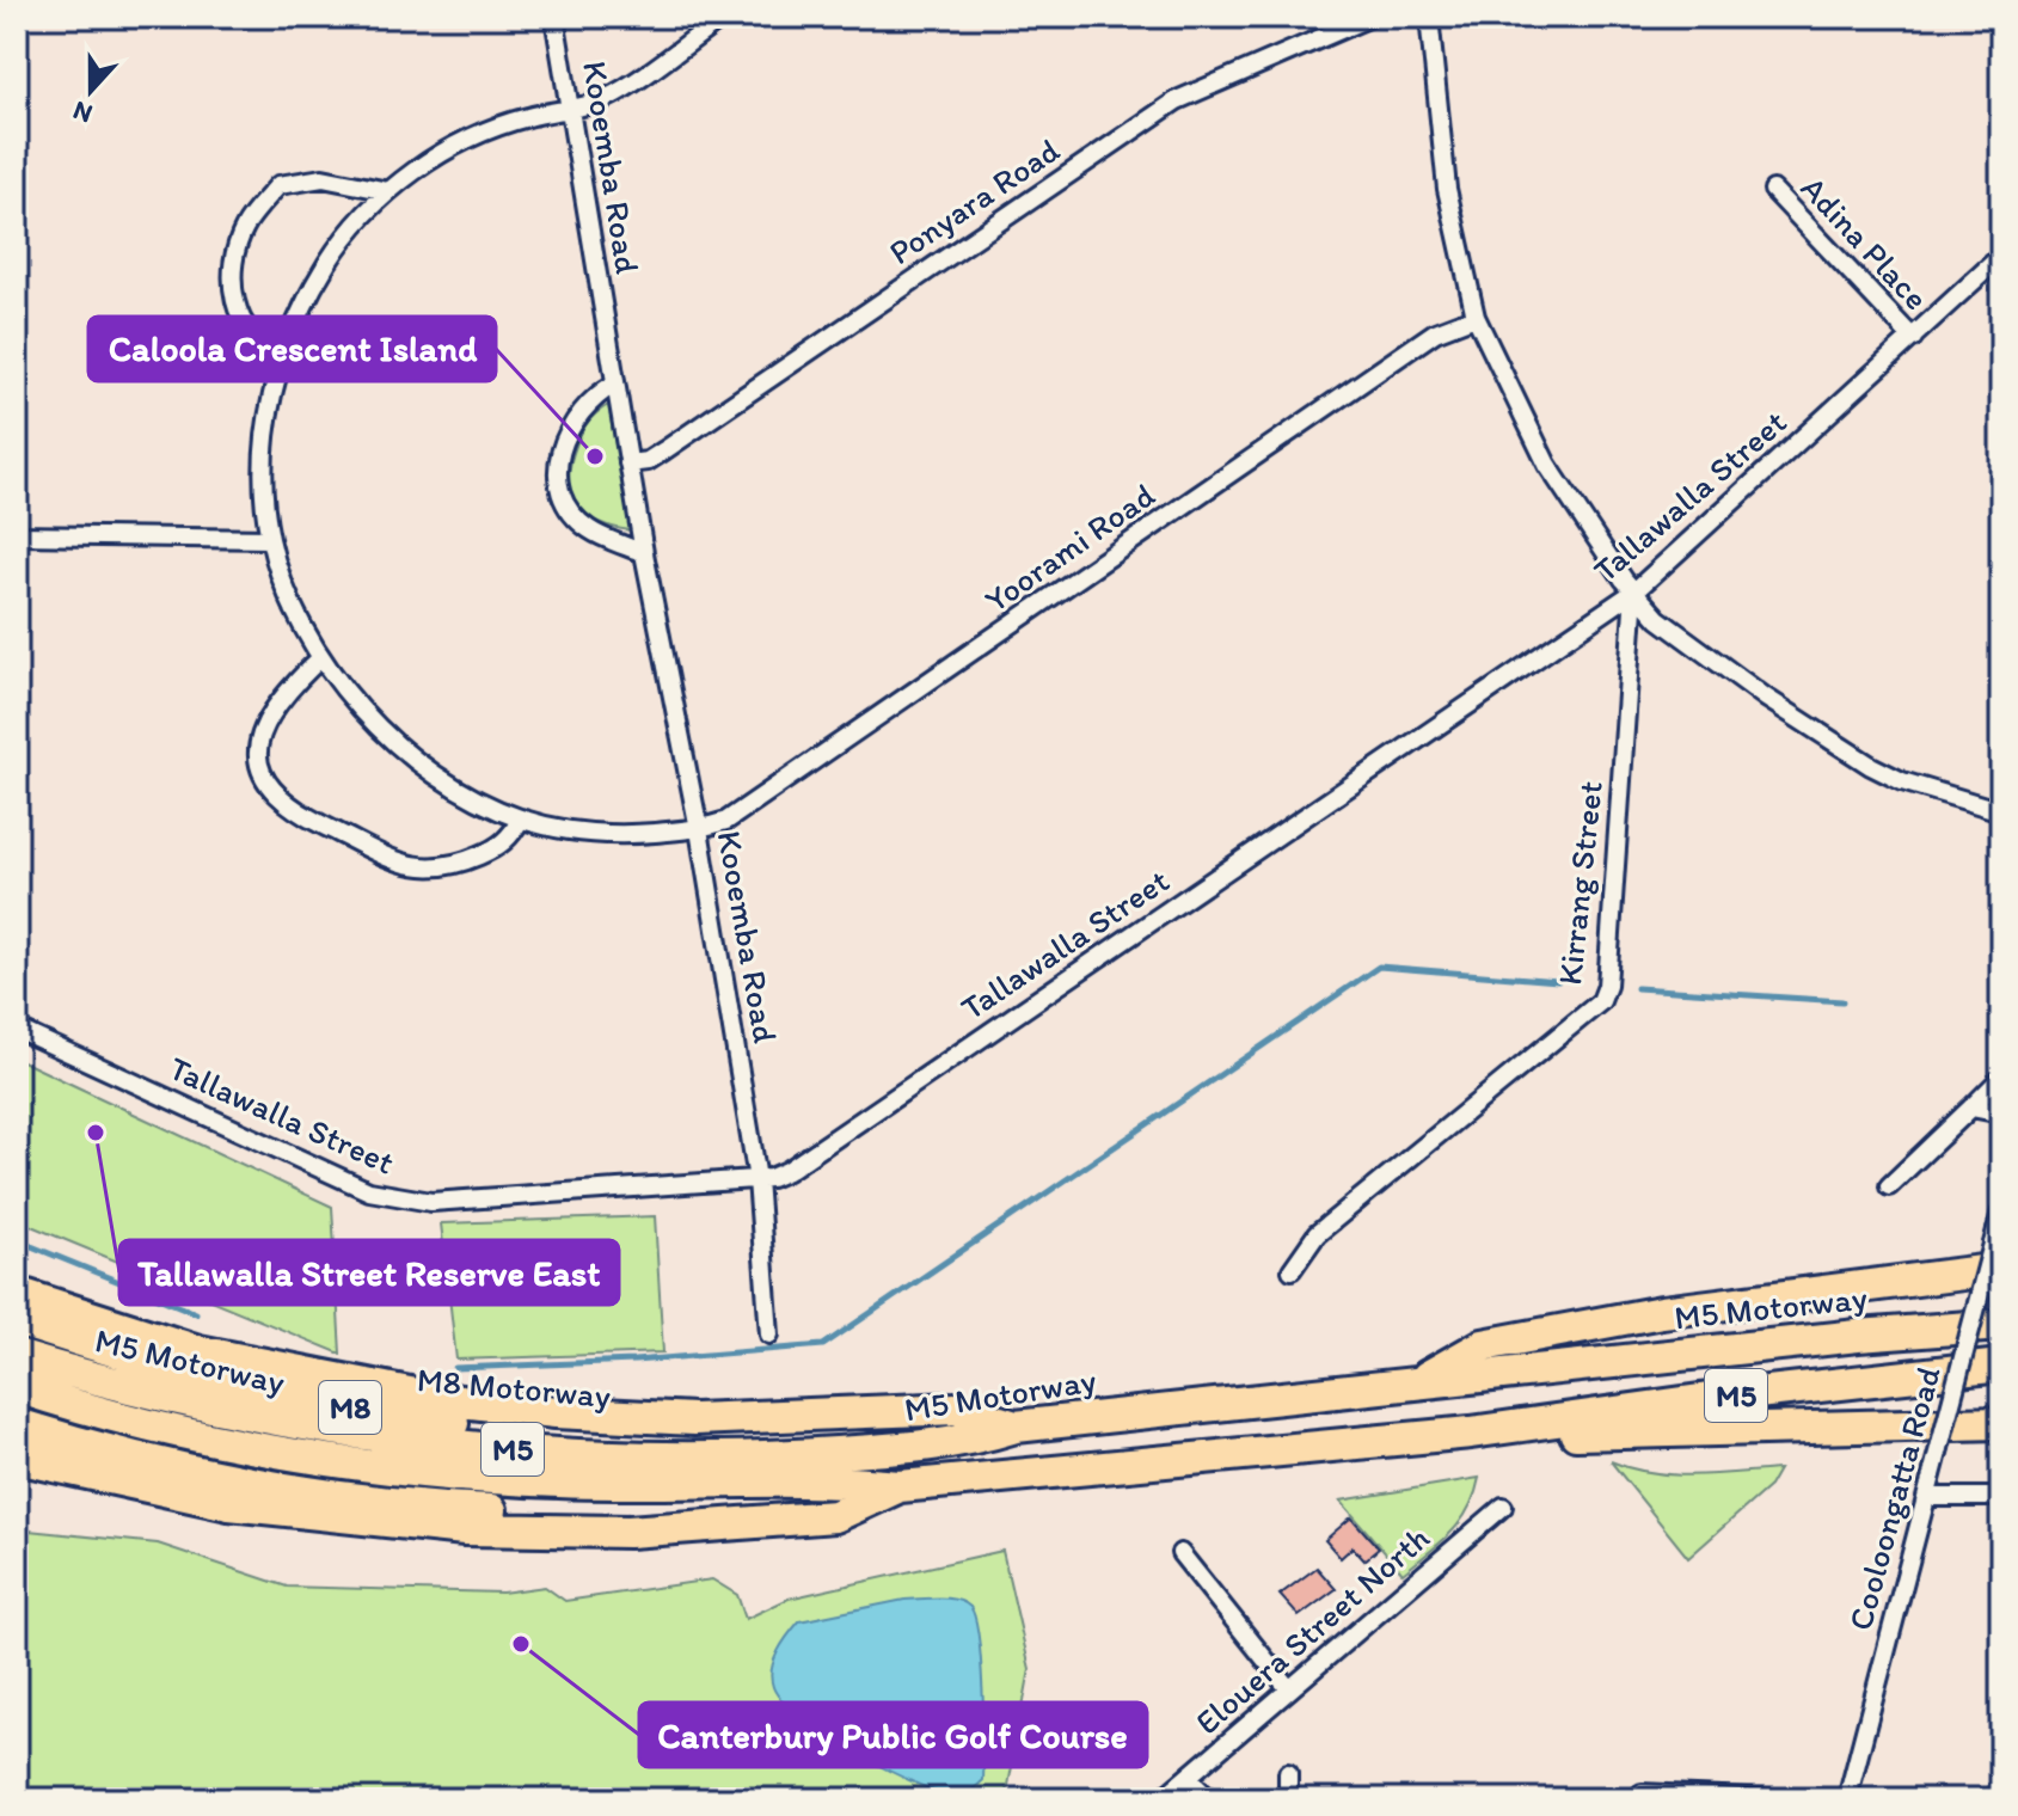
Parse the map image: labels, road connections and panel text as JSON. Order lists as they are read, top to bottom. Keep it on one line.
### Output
{"streets":{"highway":["M5 Motorway","M8 Motorway","M5","M8"],"street":["Kooemba Road","Ponyara Road","Adina Place","Tallawalla Street","Yoorami Road","Kirrang Street","Cooloongatta Road","Elouera Street North"]},"crossings":[["Kooemba Road","Ponyara Road"],["Kooemba Road","Tallawalla Street"],["Kooemba Road","Yoorami Road"],["Adina Place","Tallawalla Street"],["Tallawalla Street","Kirrang Street"],["M5 Motorway","M8 Motorway"]],"places":["Caloola Crescent Island","Tallawalla Street Reserve East","Canterbury Public Golf Course"],"north":"bottom"}
